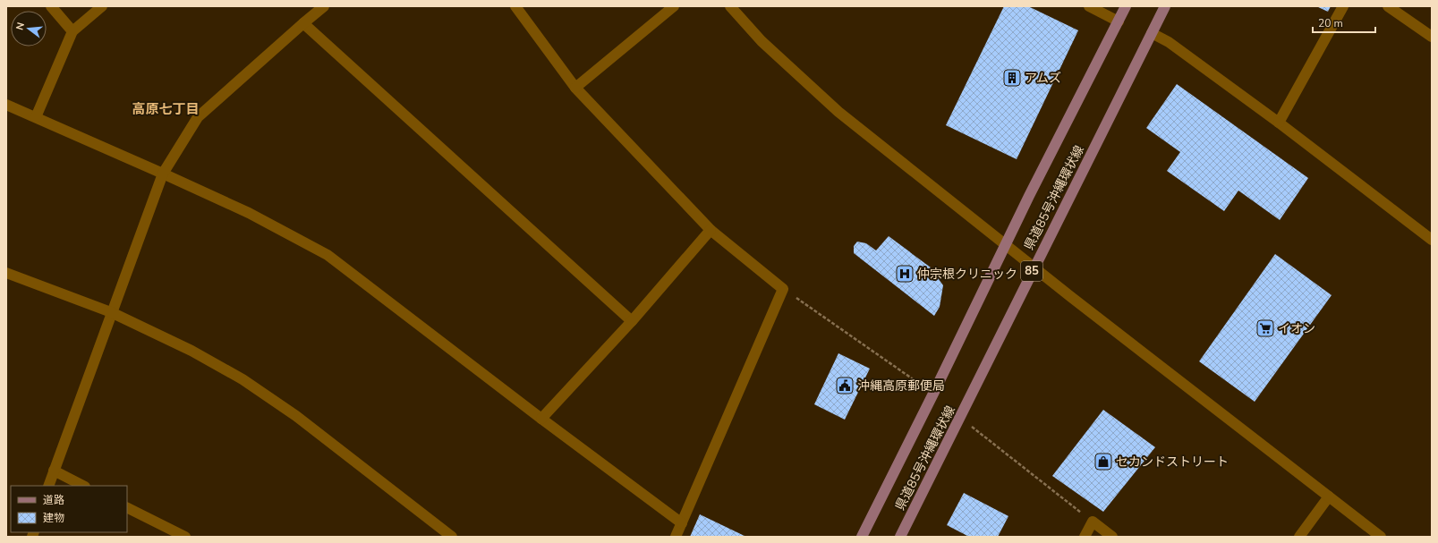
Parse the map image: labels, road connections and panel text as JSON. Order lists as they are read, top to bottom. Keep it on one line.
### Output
{"streets":{"main road":["県道85号沖縄環状線","85"]},"districts":["高原七丁目"],"places":{"building":["アムズ"],"hospital":["仲宗根クリニック"],"supermarket":["イオン"],"public building":["沖縄高原郵便局"],"shop":["セカンドストリート"]},"legend":["道路","建物"],"scale_bar":"20 m","north":"left"}
